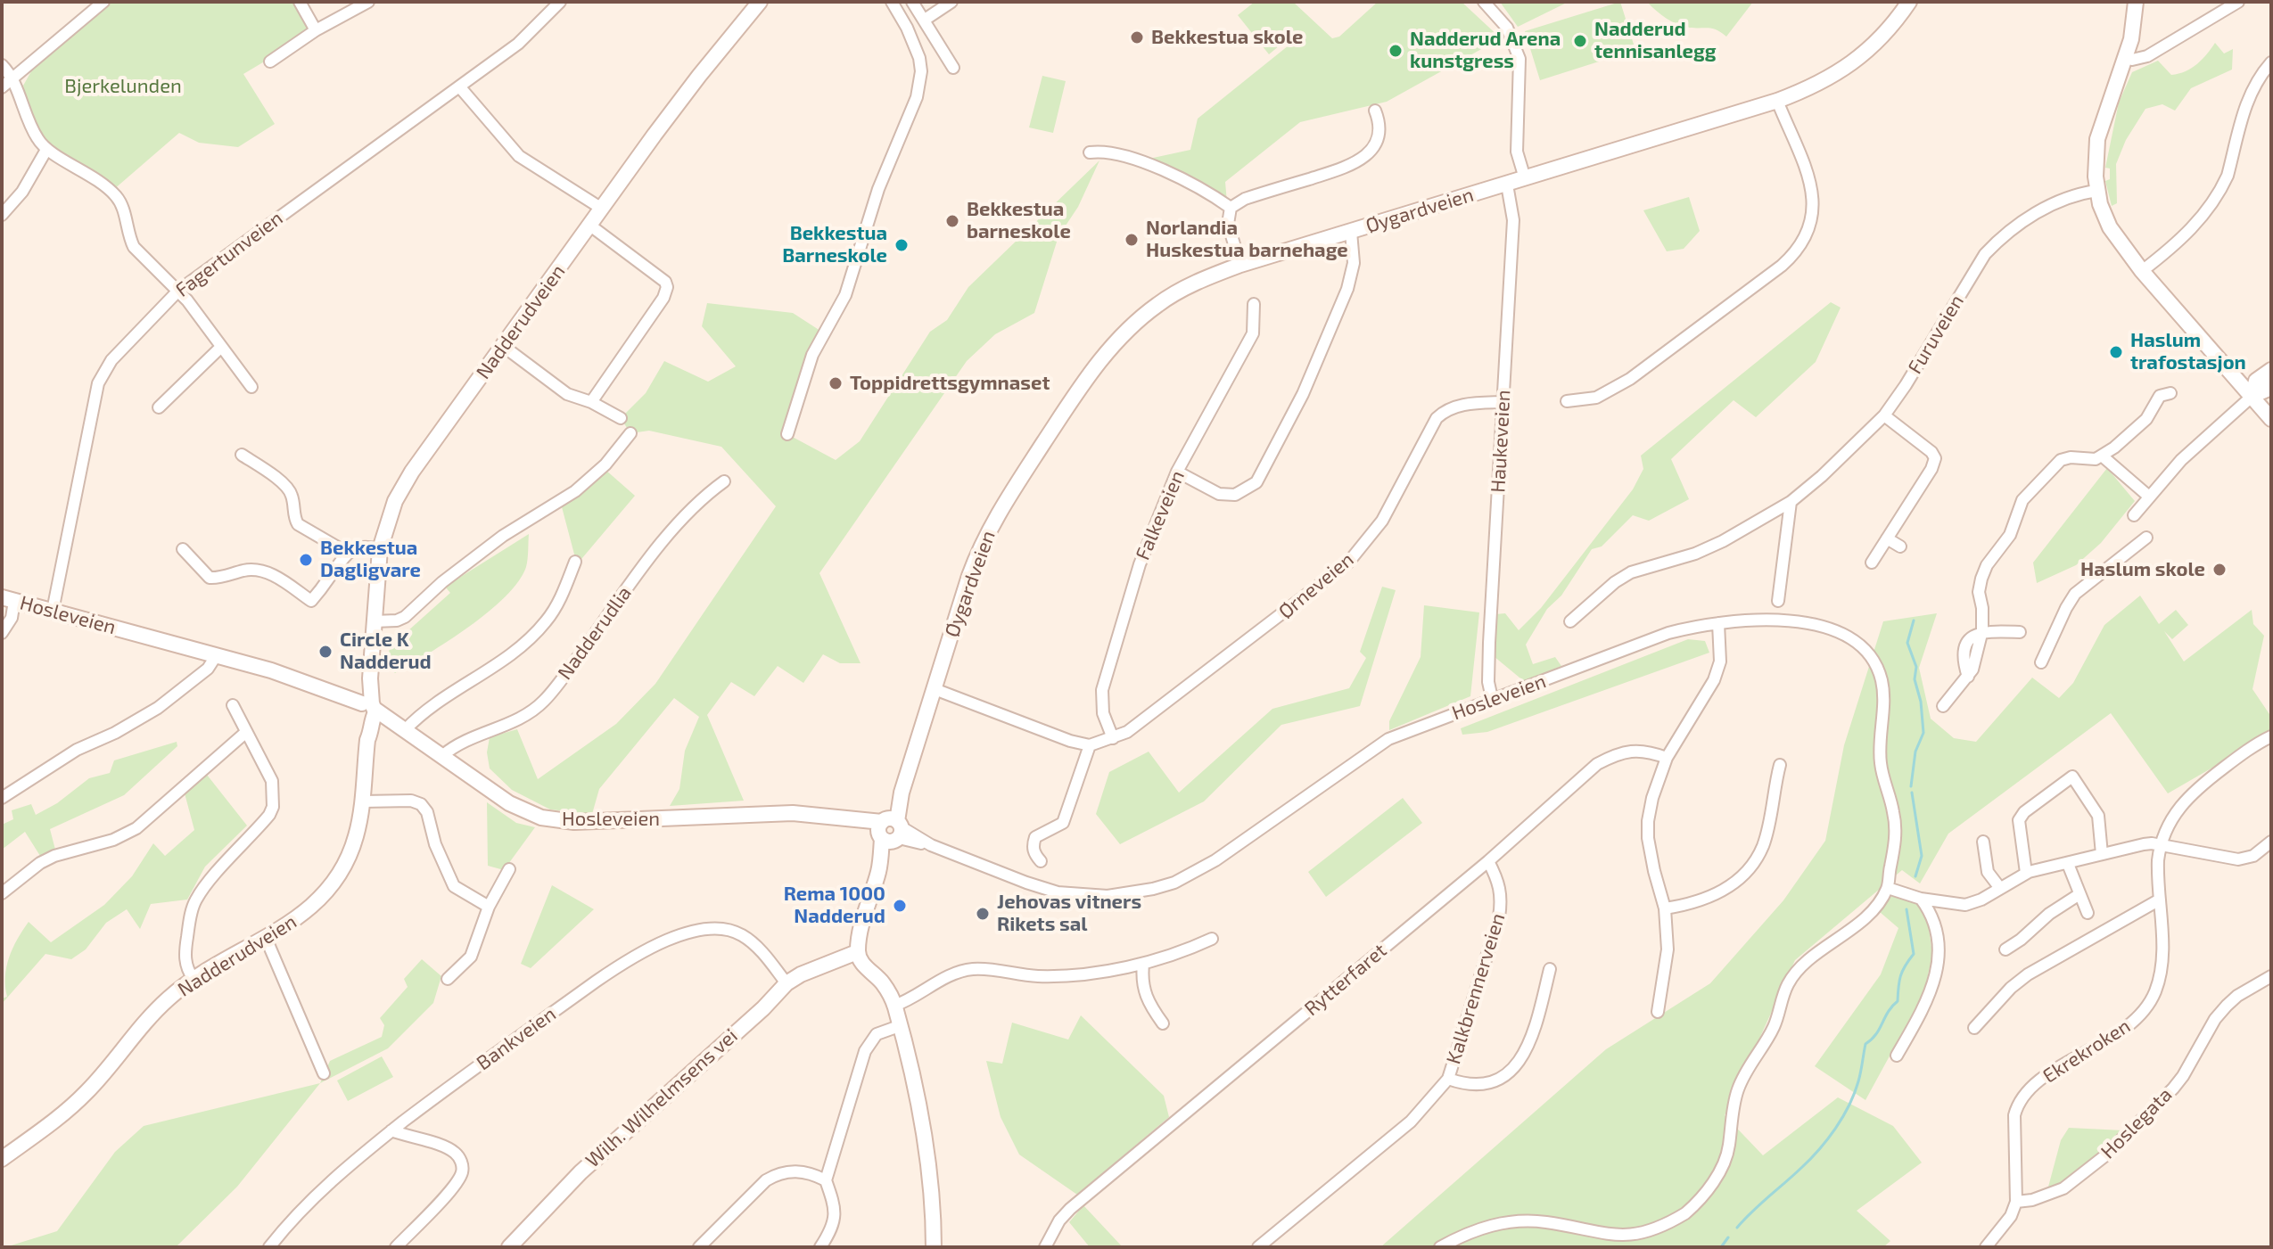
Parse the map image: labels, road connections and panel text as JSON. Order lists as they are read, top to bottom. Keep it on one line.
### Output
{"streets":{"street":["Øygardveien","Fagertunveien","Nadderudveien","Furuveien","Haukeveien","Falkeveien","Ørneveien","Hosleveien","Nadderudlia","Rytterfaret","Kalkbrennerveien","Bankveien","Ekrekroken","Wilh. Wilhelmsens vei","Hoslegata"]},"crossings":[["Øygardveien","Haukeveien"],["Øygardveien","Hosleveien"],["Øygardveien","Wilh. Wilhelmsens vei"],["Fagertunveien","Hosleveien"],["Nadderudveien","Hosleveien"],["Haukeveien","Ørneveien"],["Haukeveien","Hosleveien"],["Falkeveien","Ørneveien"],["Hosleveien","Nadderudlia"],["Rytterfaret","Kalkbrennerveien"],["Bankveien","Wilh. Wilhelmsens vei"],["Ekrekroken","Hoslegata"]],"parks":["Bjerkelunden"],"places":["Bekkestua skole","Nadderud tennisanlegg","Nadderud Arena kunstgress","Bekkestua barneskole","Norlandia Huskestua barnehage","Bekkestua Barneskole","Haslum trafostasjon","Toppidrettsgymnaset","Bekkestua Dagligvare","Haslum skole","Circle K Nadderud","Rema 1000 Nadderud","Jehovas vitners Rikets sal"]}
